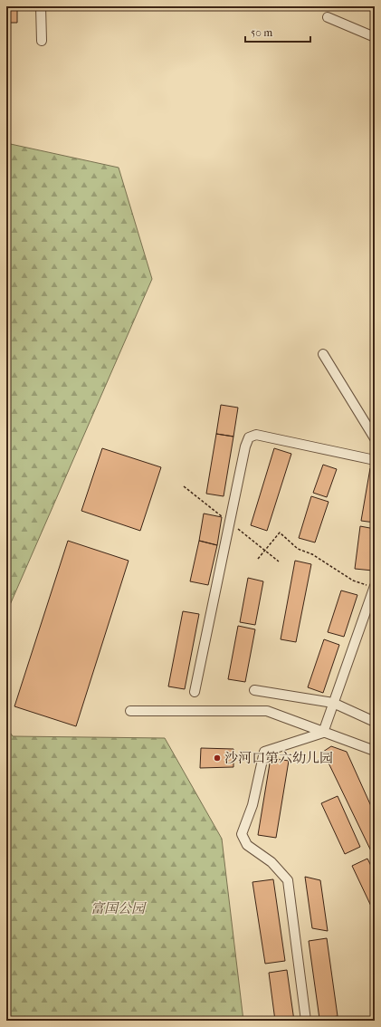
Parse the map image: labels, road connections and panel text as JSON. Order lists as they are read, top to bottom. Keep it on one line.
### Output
{"parks":["富国公园"],"places":["沙河口第六幼儿园"],"scale_bar":"50 m"}
